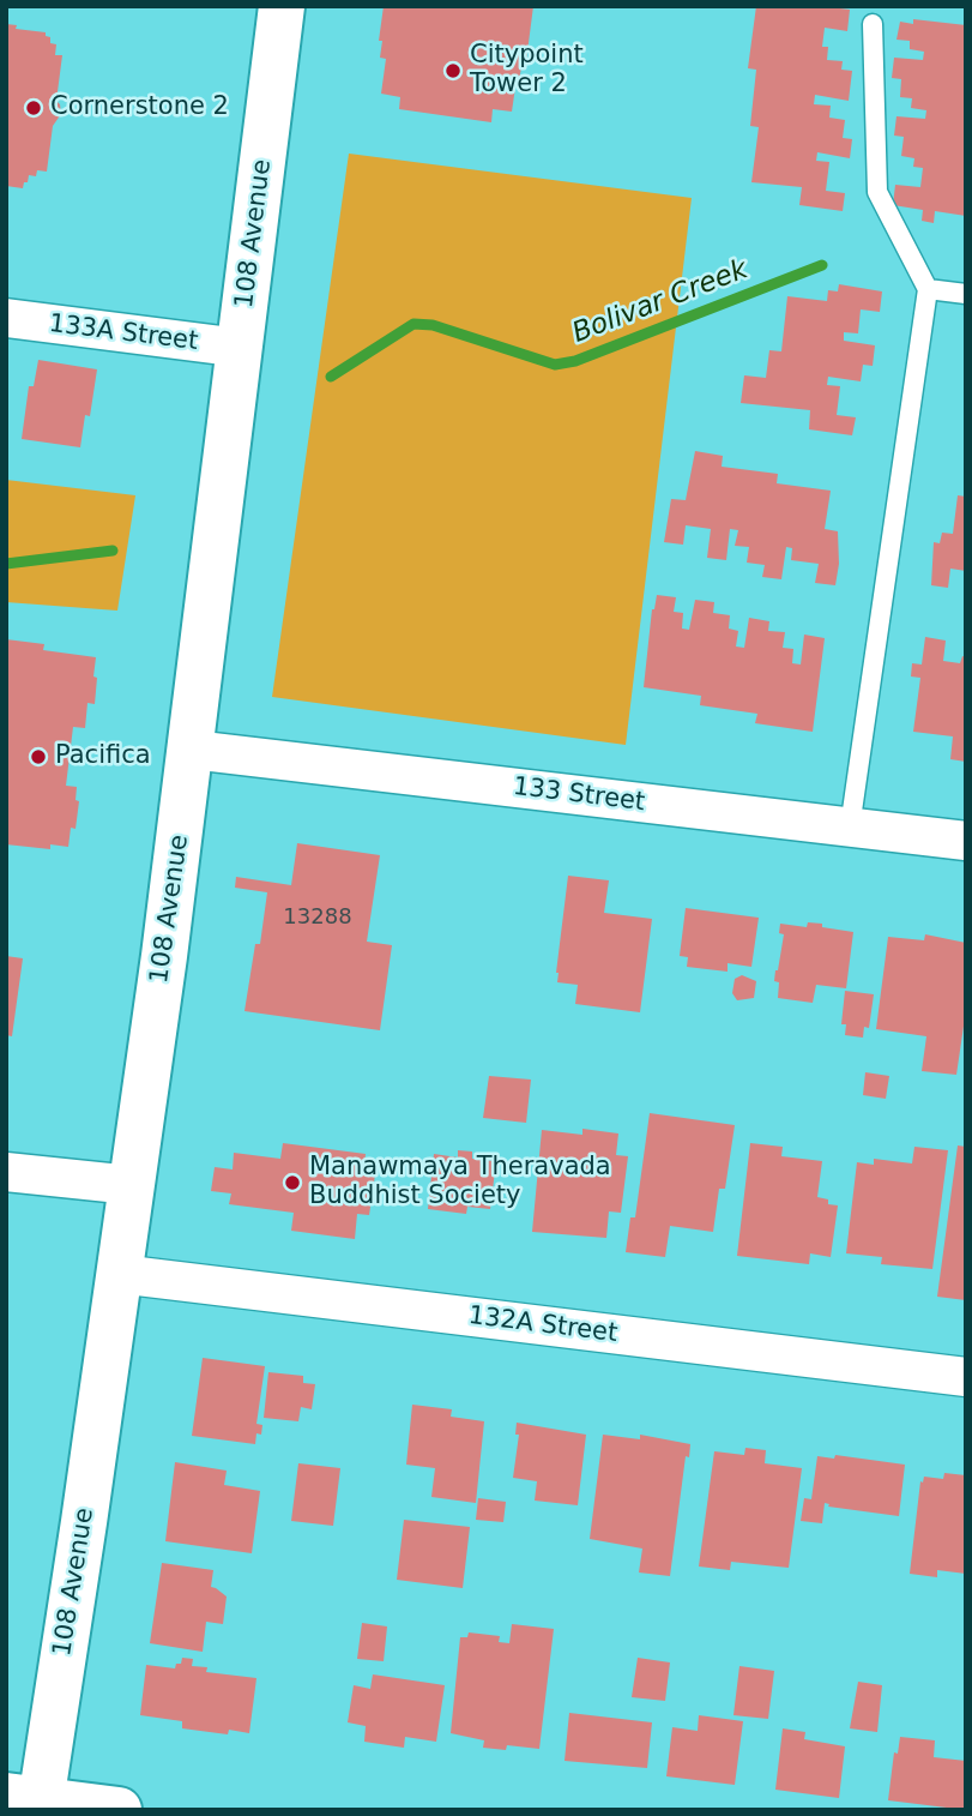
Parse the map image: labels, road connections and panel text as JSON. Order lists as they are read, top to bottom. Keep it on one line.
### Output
{"streets":{"main road":["108 Avenue"],"street":["133A Street","133 Street","132A Street"]},"crossings":[["108 Avenue","133A Street"],["108 Avenue","133 Street"],["108 Avenue","132A Street"]],"water":["Bolivar Creek"],"places":["Citypoint Tower 2","Cornerstone 2","Pacifica","Manawmaya Theravada Buddhist Society"],"house_numbers":["13288"]}
